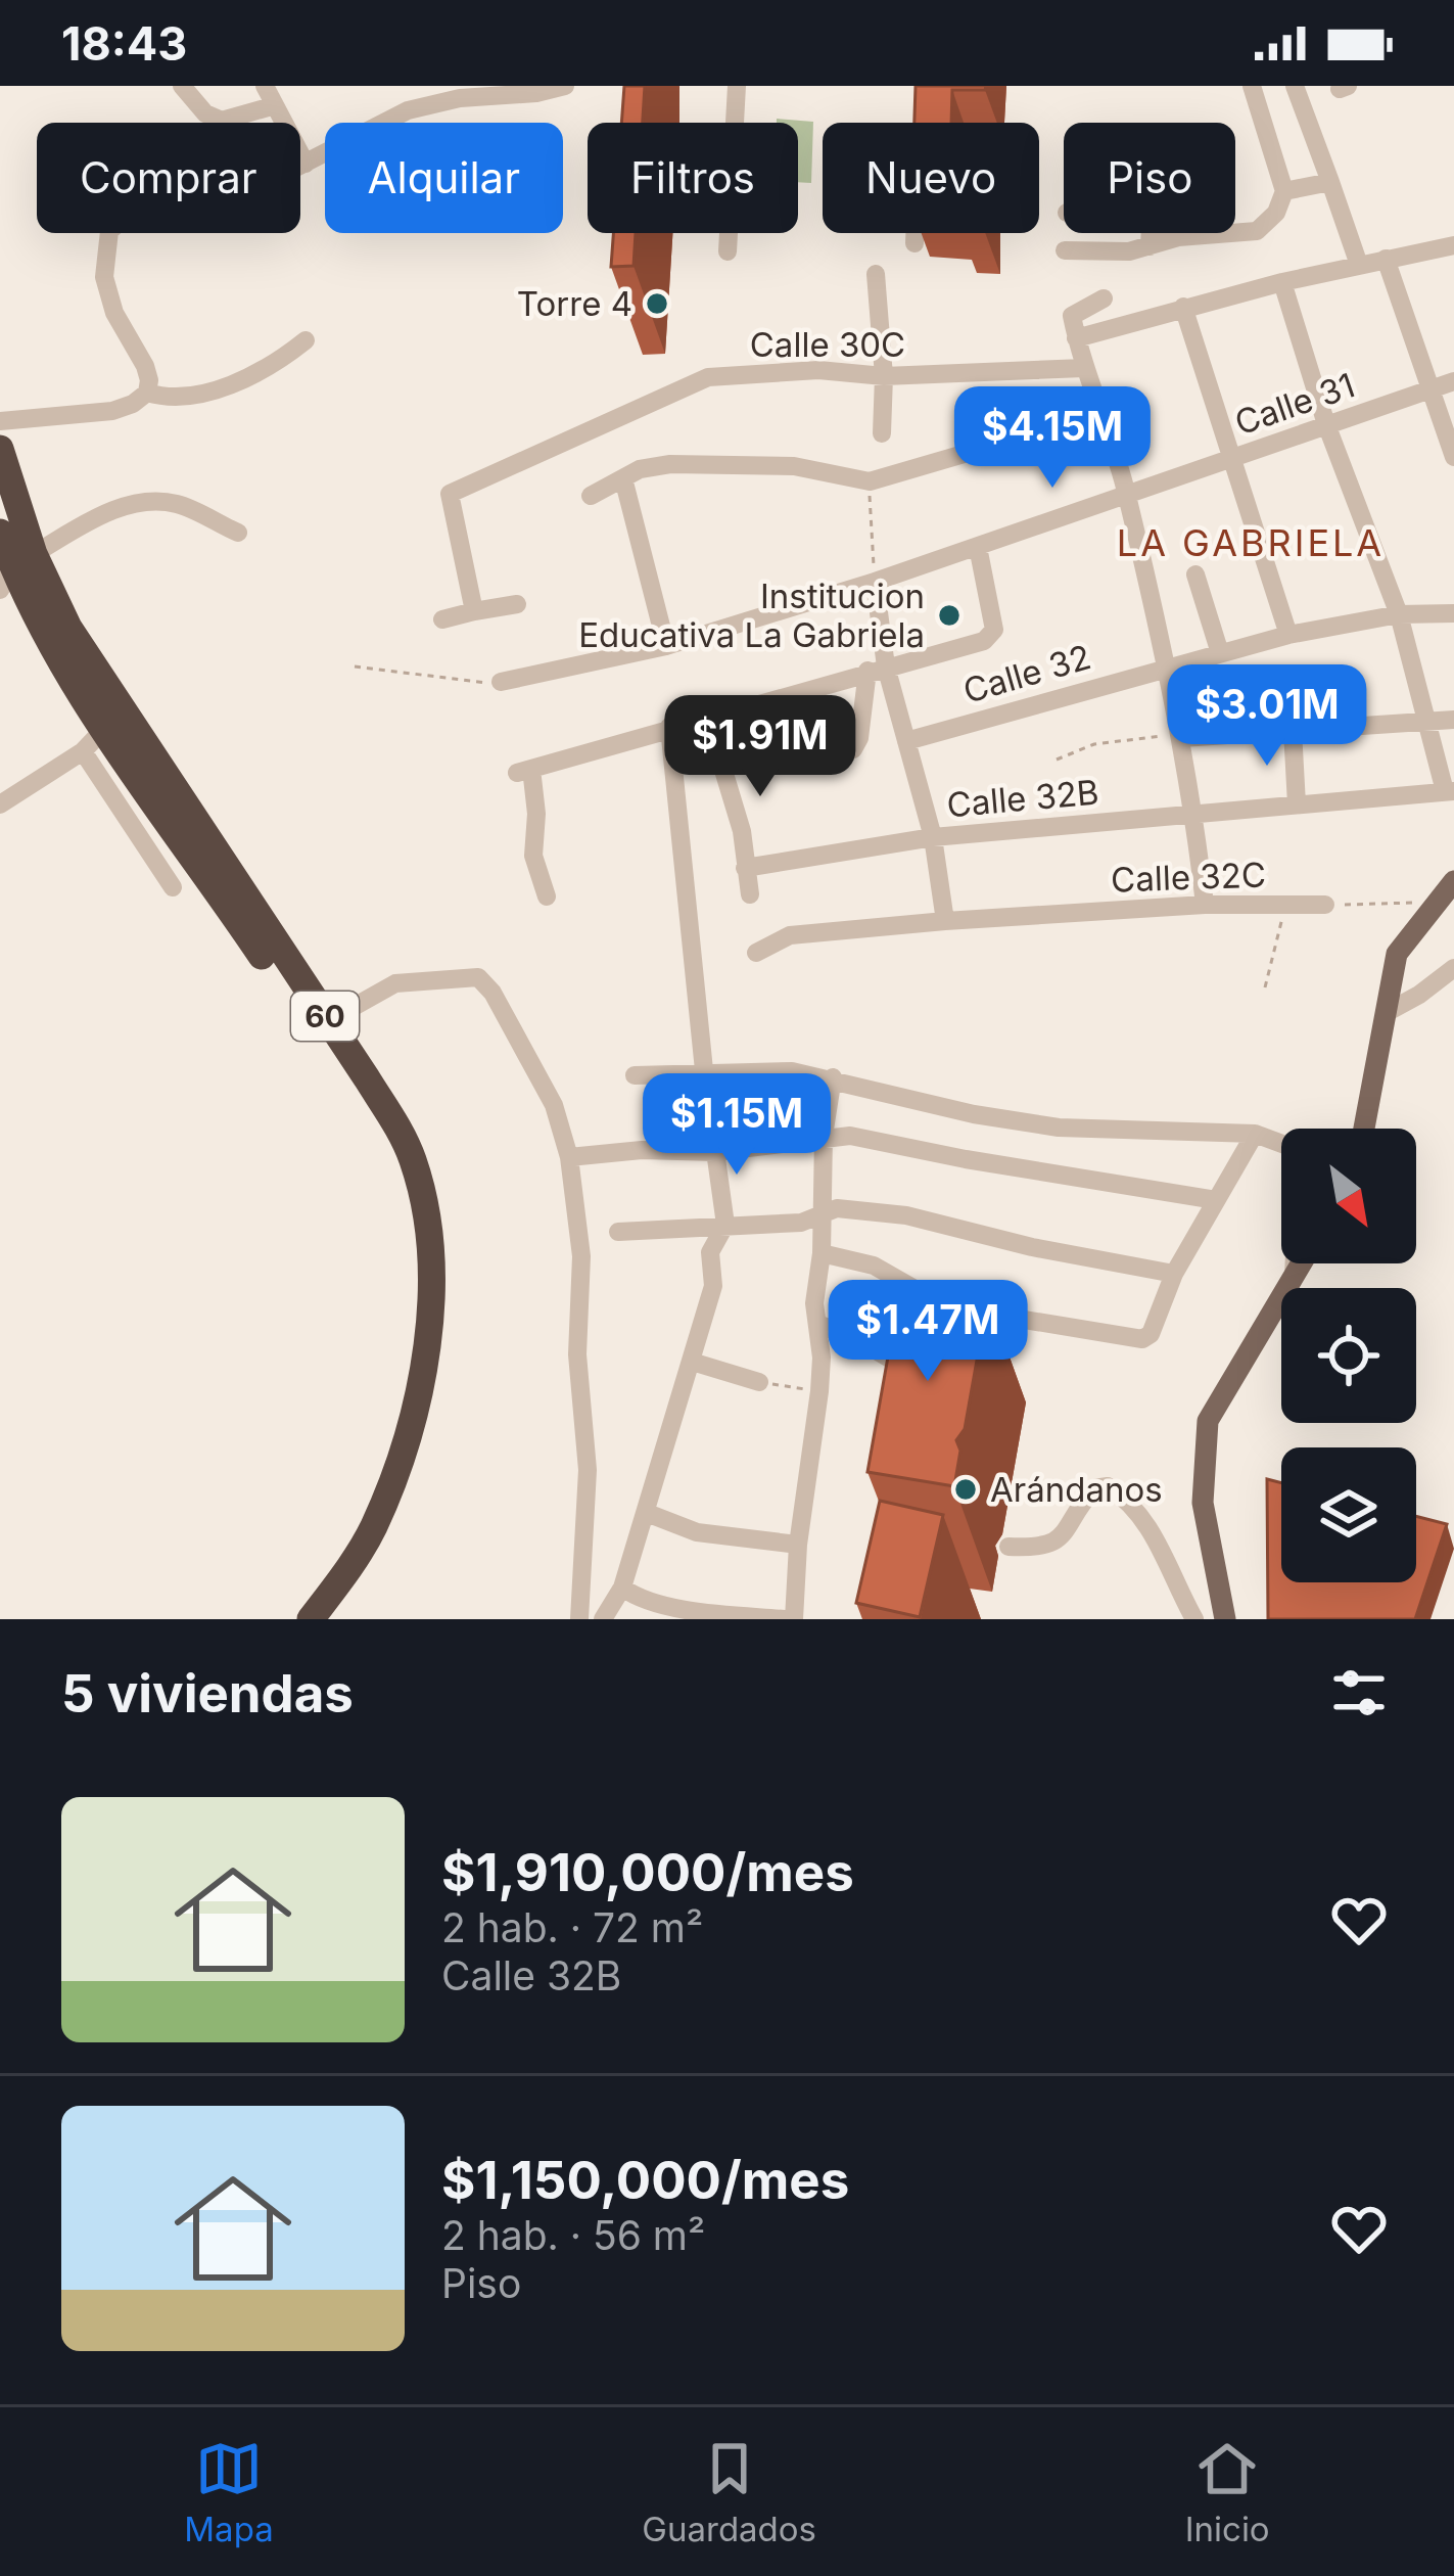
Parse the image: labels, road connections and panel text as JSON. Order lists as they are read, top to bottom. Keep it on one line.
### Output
{"streets":{"highway":["60"],"street":["Calle 30C","Calle 31","Calle 32","Calle 32B","Calle 32C"]},"districts":["LA GABRIELA"],"places":["Torre 4","Institucion Educativa La Gabriela","Arándanos"],"north":"bottom right","page":{"status":"18:43","chip":["Comprar","Alquilar","Filtros","Nuevo","Piso"],"price":["$4.15M","$3.01M","$1.91M","$1.15M","$1.47M"],"heading":"5 viviendas","list":[{"name":"$1,910,000/mes","note":"2 hab. · 72 m² · Calle 32B"},{"name":"$1,150,000/mes","note":"2 hab. · 56 m² · Piso"}],"tabs":["Mapa","Guardados","Inicio"]}}
